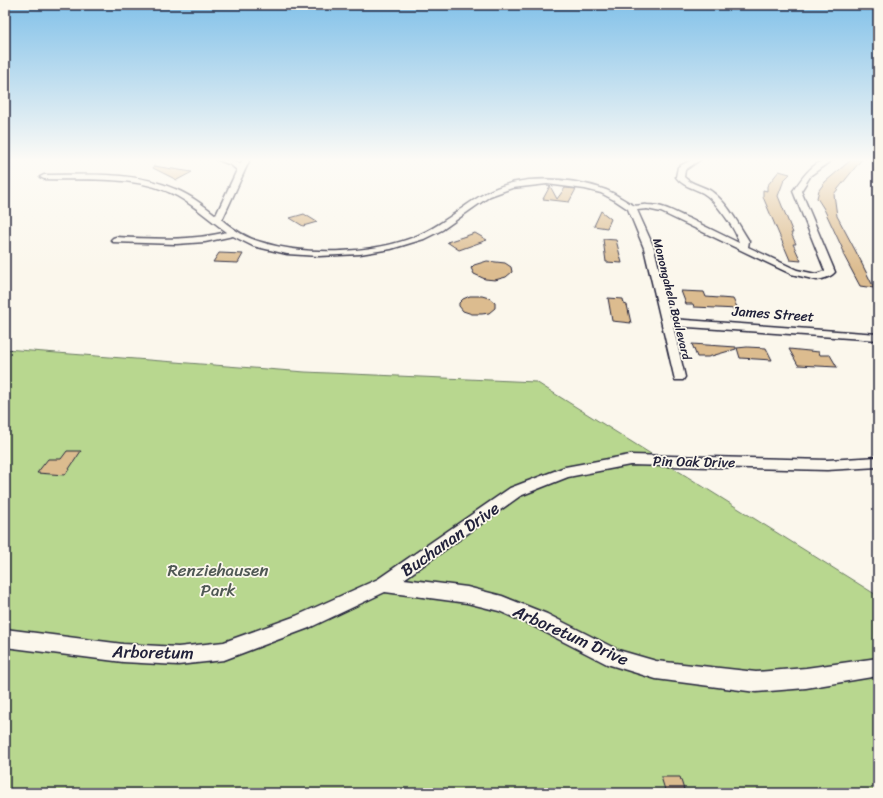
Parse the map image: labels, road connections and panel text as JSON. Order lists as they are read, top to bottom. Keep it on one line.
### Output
{"streets":{"street":["Monongahela Boulevard","James Street","Pin Oak Drive","Buchanan Drive","Arboretum Drive","Arboretum"]},"crossings":[["Monongahela Boulevard","James Street"],["Pin Oak Drive","Buchanan Drive"],["Buchanan Drive","Arboretum Drive"],["Buchanan Drive","Arboretum"],["Arboretum Drive","Arboretum"]],"parks":["Renziehausen Park"]}
